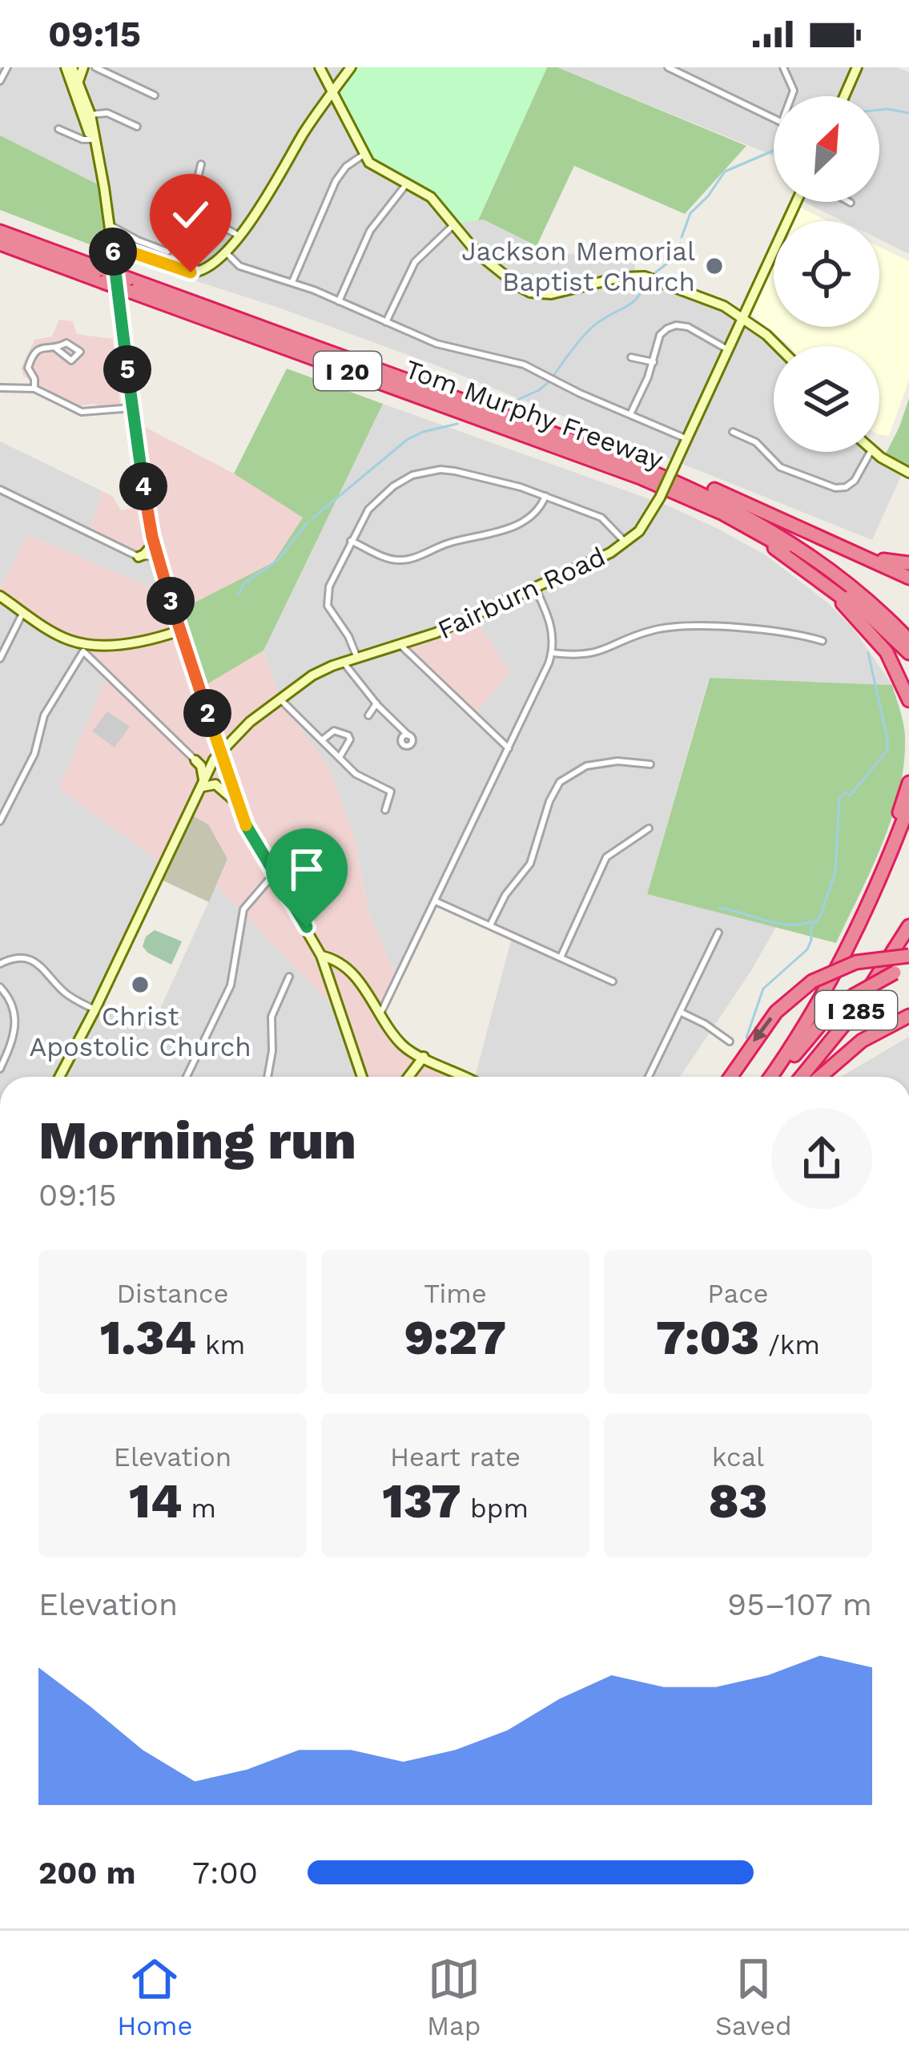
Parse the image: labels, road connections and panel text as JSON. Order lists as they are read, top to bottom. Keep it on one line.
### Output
{"streets":{"highway":["I 20","Tom Murphy Freeway","I 285"],"street":["Fairburn Road"]},"places":["Jackson Memorial Baptist Church","Christ Apostolic Church"],"north":"top right","page":{"status":"09:15","pins":["6","5","4","3","2"],"heading":["Morning run","09:15"],"stats":[["Distance","1.34 km"],["Time","9:27"],["Pace","7:03 /km"],["Elevation","14 m"],["Heart rate","137 bpm"],["kcal","83"]],"chart":["Elevation","95–107 m"],"list":[{"name":"200 m","note":"7:00"}],"tabs":["Home","Map","Saved"]}}
